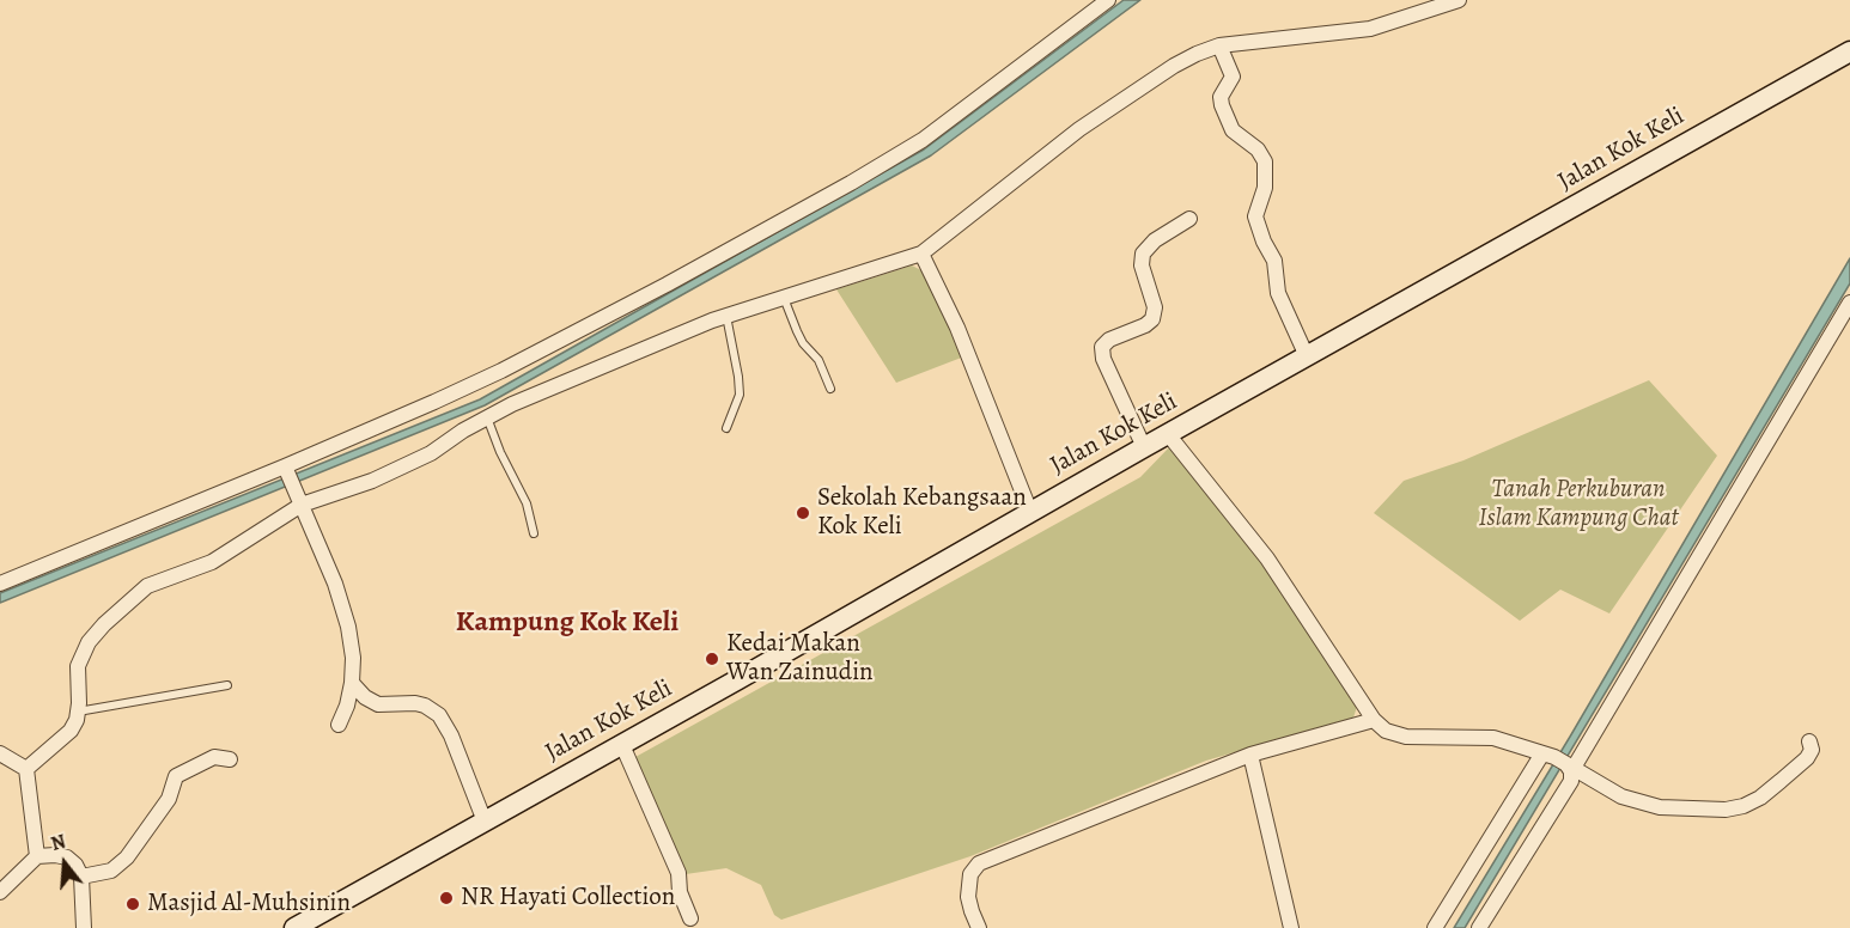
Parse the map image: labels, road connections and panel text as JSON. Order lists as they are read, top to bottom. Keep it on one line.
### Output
{"streets":{"street":["Jalan Kok Keli"]},"districts":["Kampung Kok Keli"],"parks":["Tanah Perkuburan Islam Kampung Chat"],"places":["Sekolah Kebangsaan Kok Keli","Kedai Makan Wan Zainudin","NR Hayati Collection","Masjid Al-Muhsinin"],"north":"top"}
